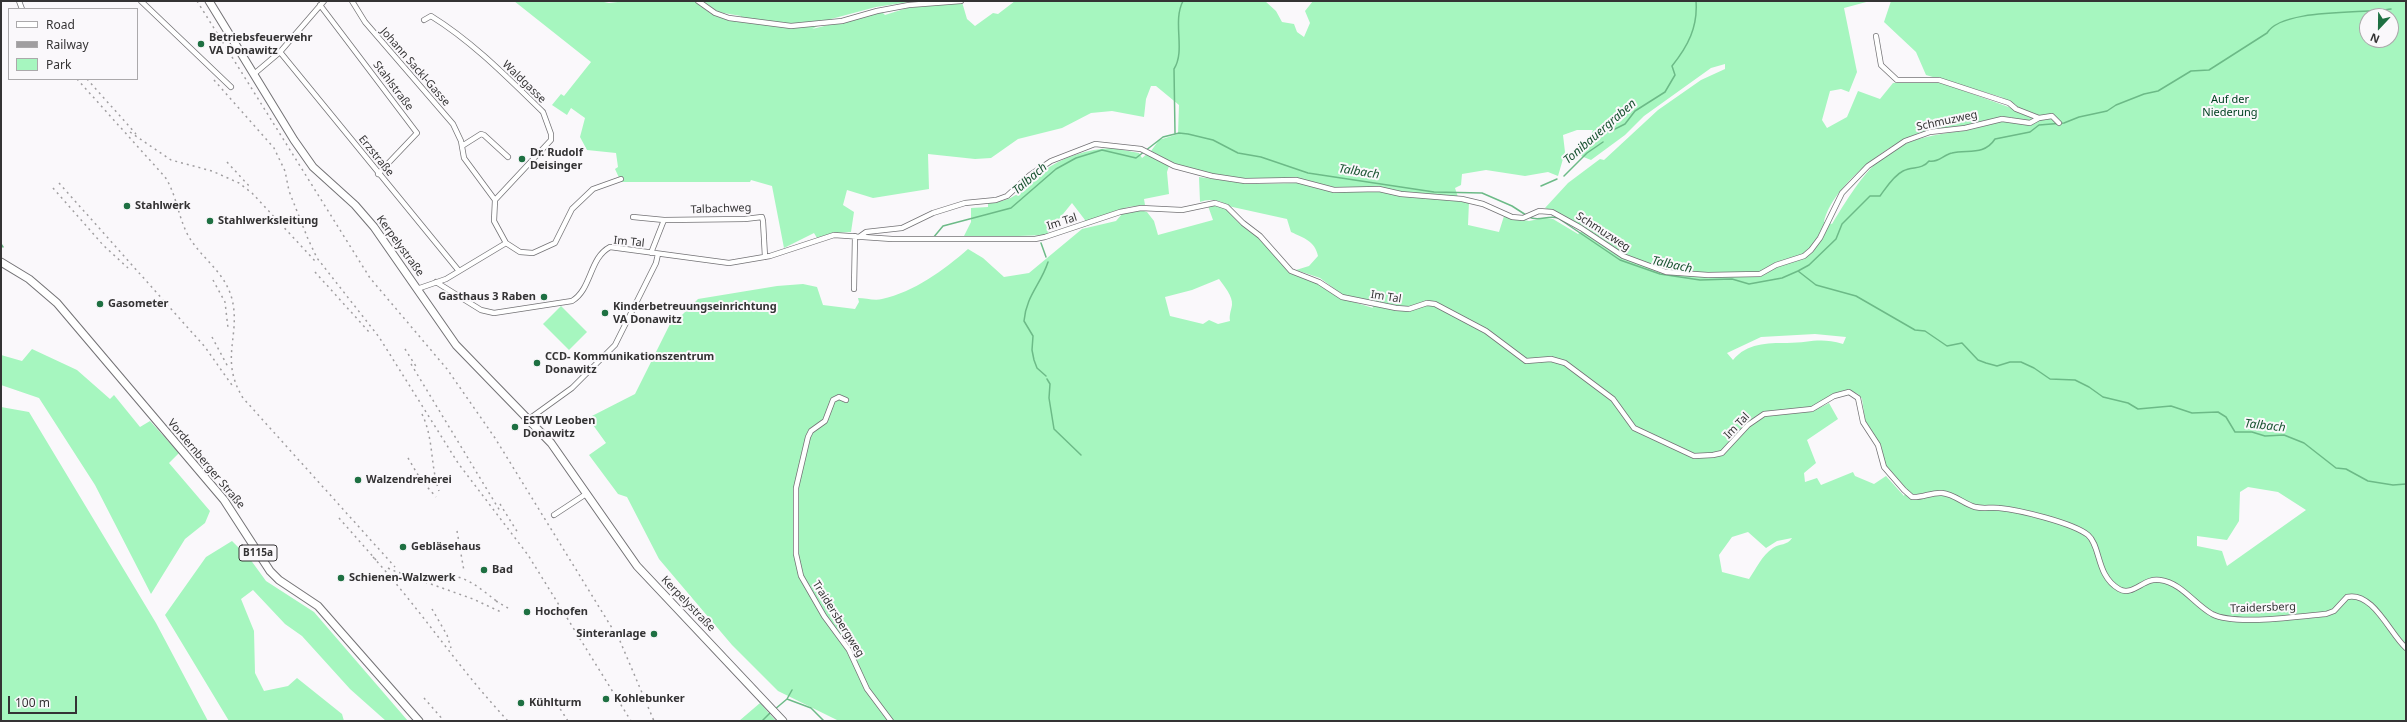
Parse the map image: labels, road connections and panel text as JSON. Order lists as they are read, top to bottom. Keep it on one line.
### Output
{"streets":{"main road":["Kerpelystraße","Vordernberger Straße","B115a"],"street":["Johann Sackl-Gasse","Waldgasse","Stahlstraße","Schmuzweg","Erzstraße","Talbachweg","Im Tal","Traidersberg","Traidersbergweg"]},"crossings":[["Johann Sackl-Gasse","Waldgasse"],["Stahlstraße","Erzstraße"],["Schmuzweg","Im Tal"],["Talbachweg","Im Tal"],["Im Tal","Traidersberg"]],"water":["Tonibauergraben","Talbach"],"parks":["Auf der Niederung"],"places":["Betriebsfeuerwehr VA Donawitz","Dr. Rudolf Deisinger","Stahlwerk","Stahlwerksleitung","Gasthaus 3 Raben","Gasometer","Kinderbetreuungseinrichtung VA Donawitz","CCD- Kommunikationszentrum Donawitz","ESTW Leoben Donawitz","Walzendreherei","Gebläsehaus","Bad","Schienen-Walzwerk","Hochofen","Sinteranlage","Kohlebunker","Kühlturm"],"legend":["Road","Railway","Park"],"scale_bar":"100 m","north":"bottom"}
